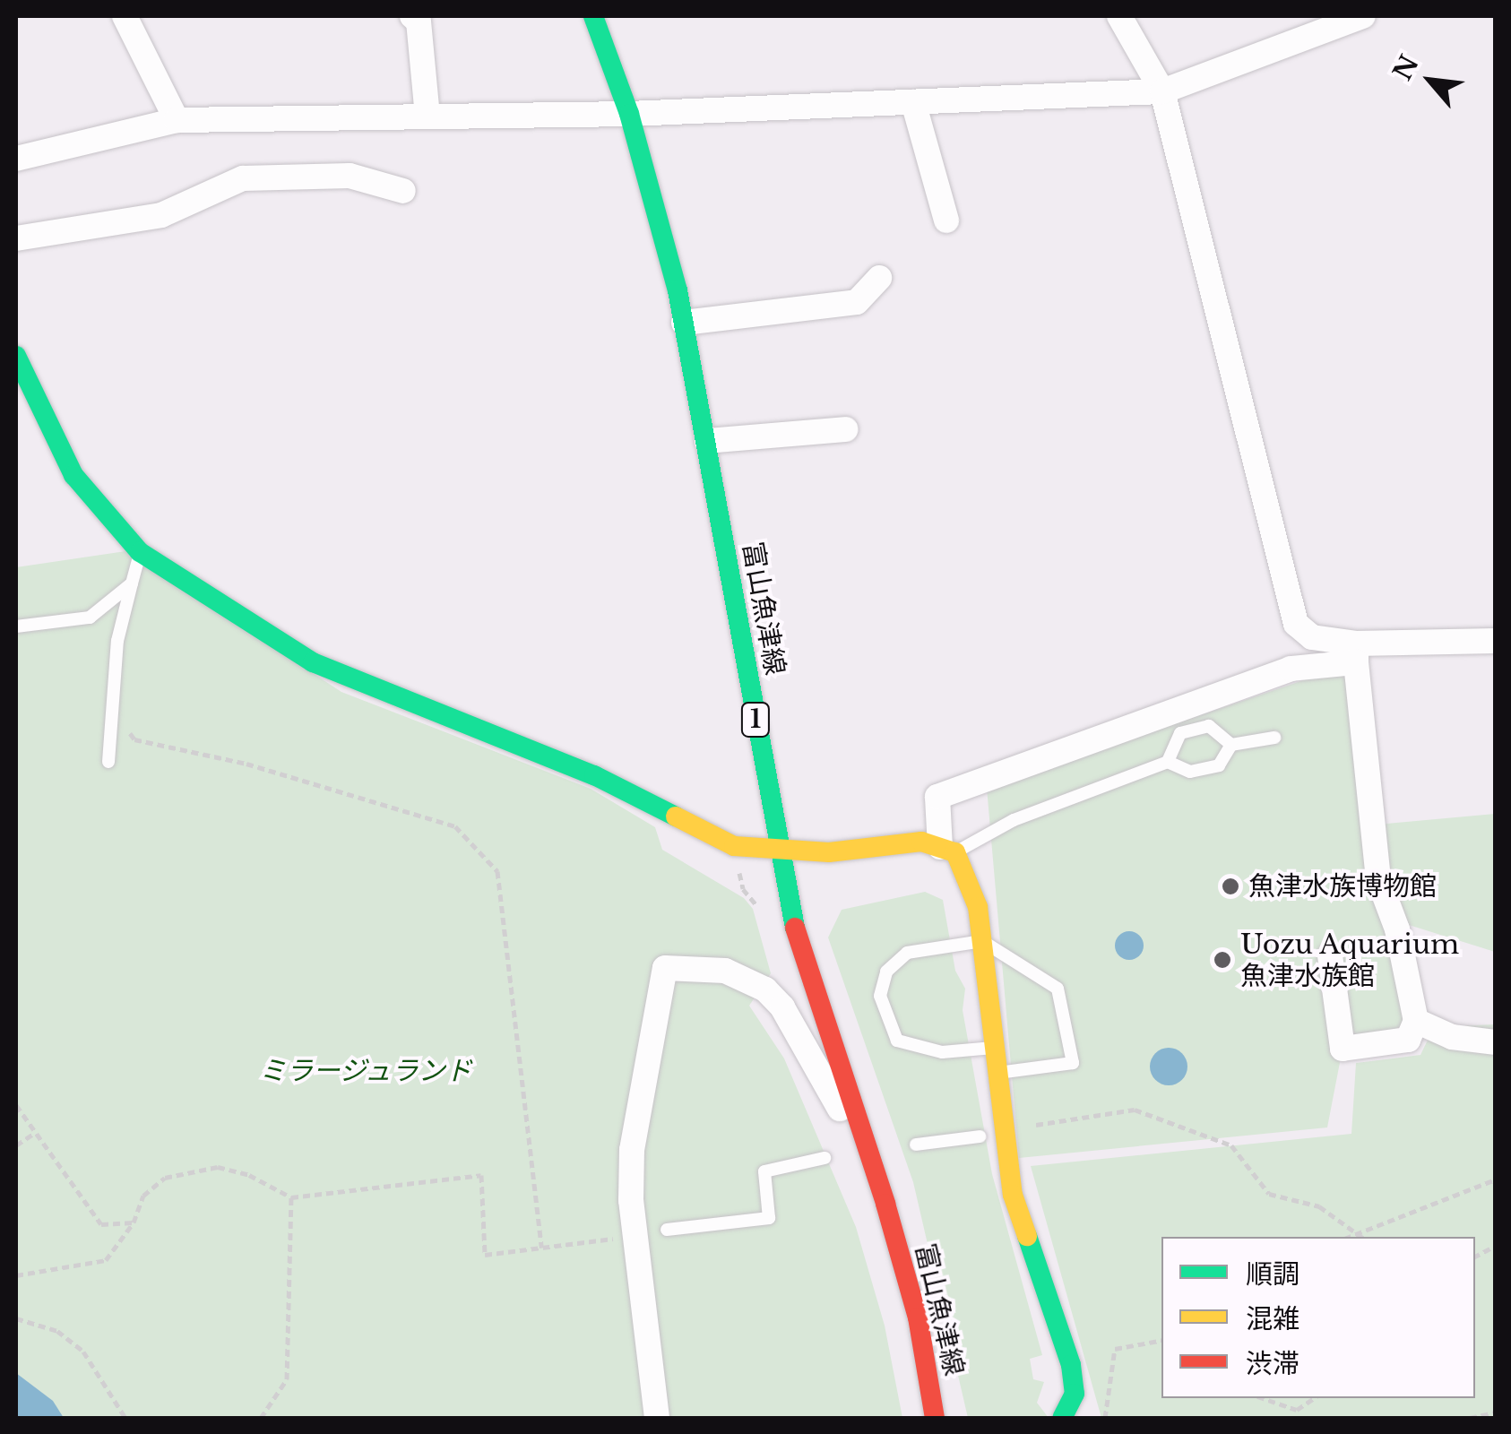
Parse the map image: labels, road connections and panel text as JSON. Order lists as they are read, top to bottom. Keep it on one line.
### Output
{"streets":{"street":["富山魚津線","1"]},"parks":["ミラージュランド"],"places":["魚津水族博物館","Uozu Aquarium 魚津水族館"],"legend":["順調","混雑","渋滞"],"north":"top left"}
